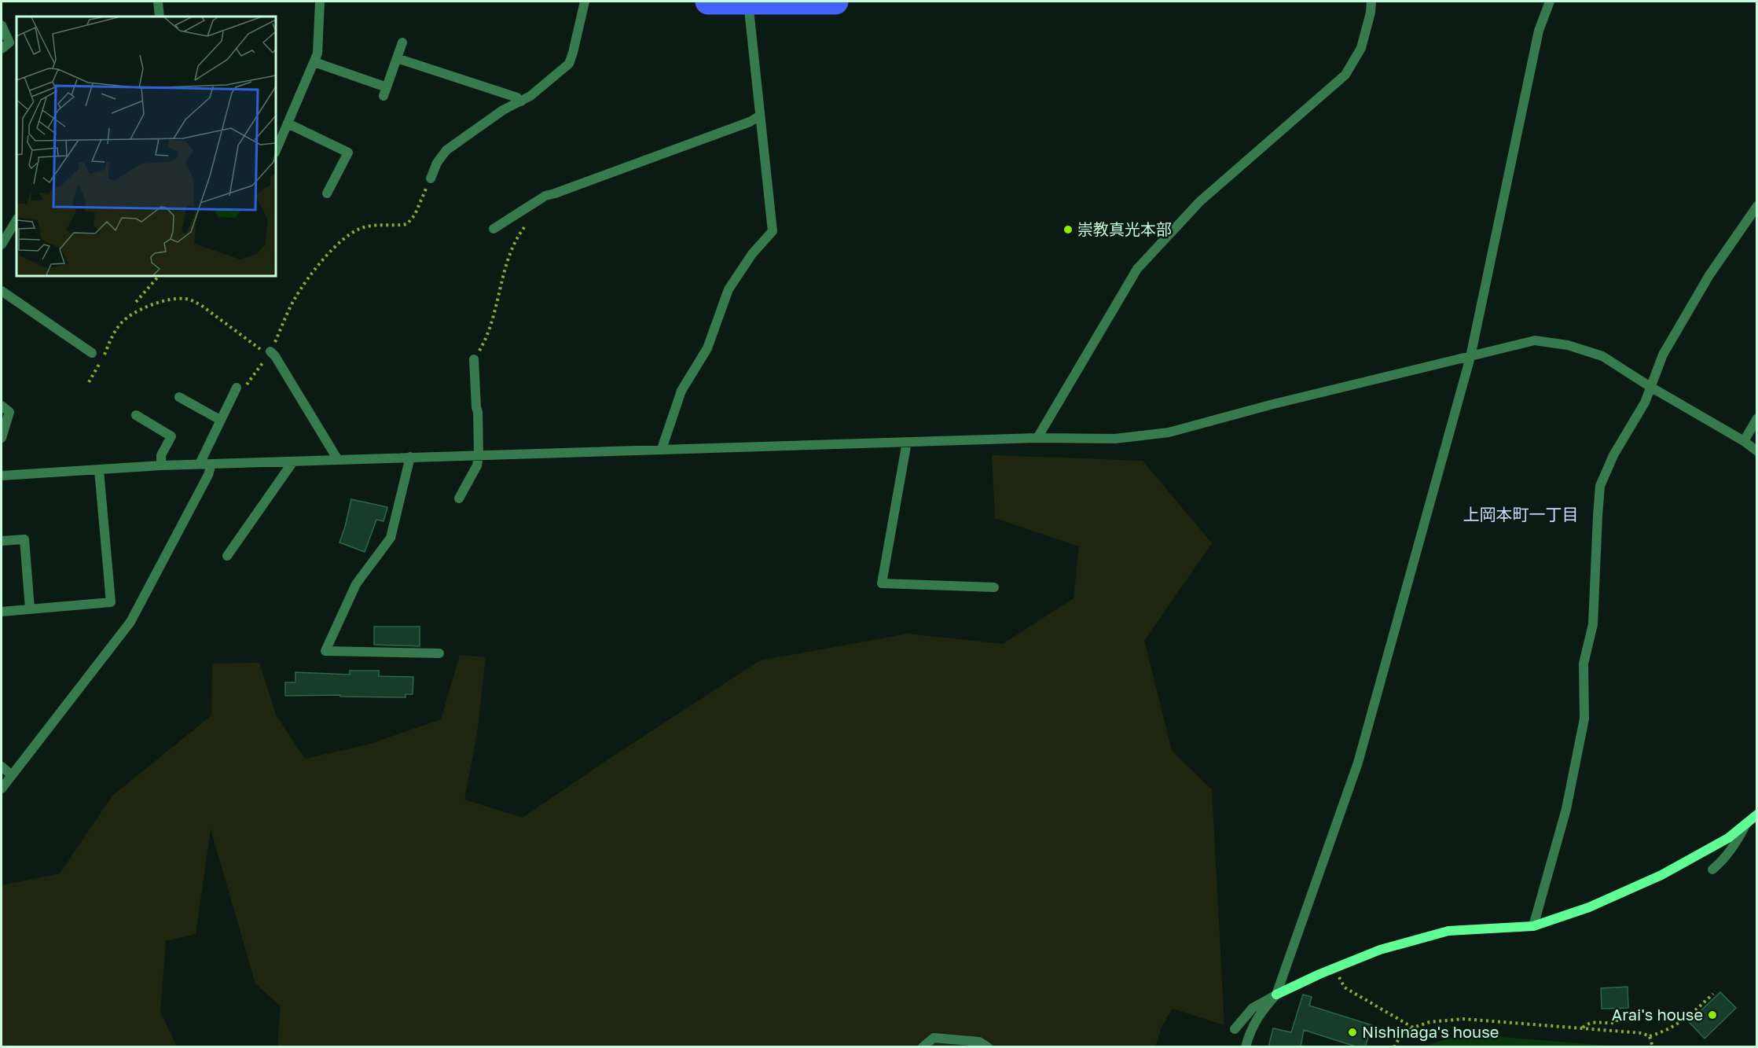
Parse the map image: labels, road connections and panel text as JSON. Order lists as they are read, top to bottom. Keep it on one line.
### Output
{"districts":["上岡本町一丁目"],"places":["崇教真光本部","Arai's house","Nishinaga's house"]}
